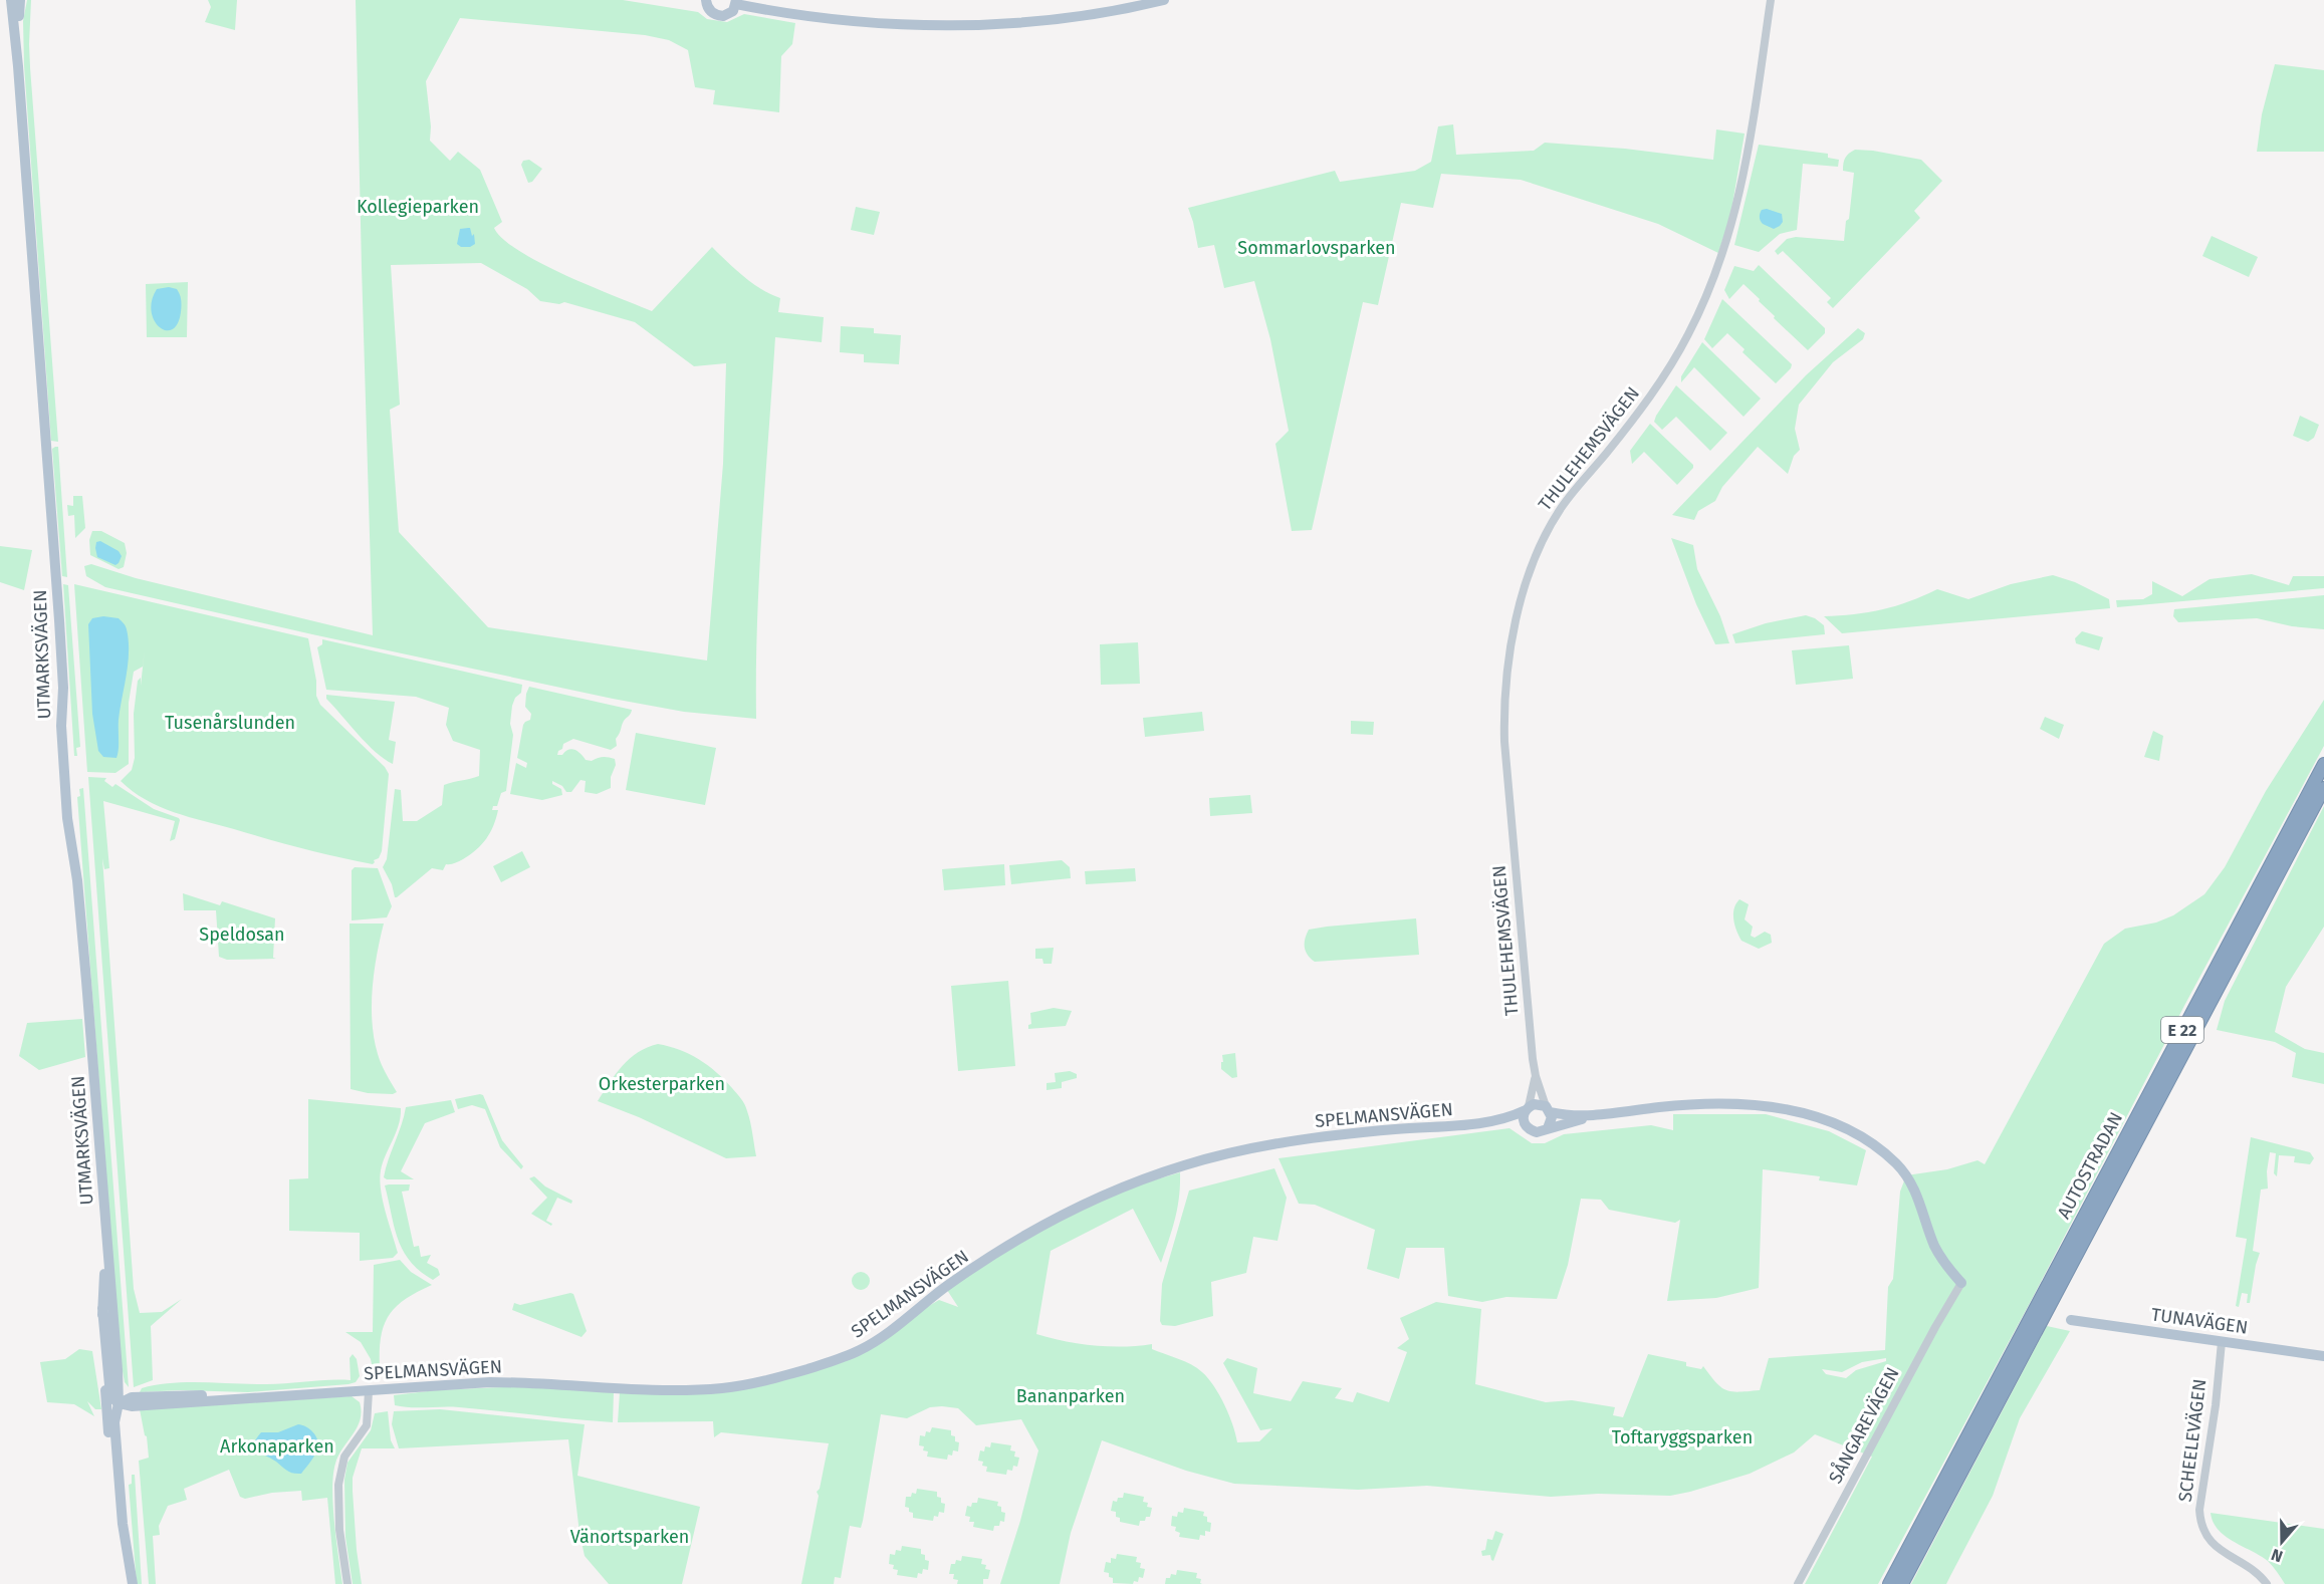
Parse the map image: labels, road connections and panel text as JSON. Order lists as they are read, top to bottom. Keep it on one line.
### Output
{"streets":{"highway":["E 22","AUTOSTRADAN"],"main road":["UTMARKSVÄGEN","SPELMANSVÄGEN","TUNAVÄGEN"],"street":["THULEHEMSVÄGEN","SÅNGAREVÄGEN","SCHEELEVÄGEN"]},"crossings":[["THULEHEMSVÄGEN","SPELMANSVÄGEN"],["UTMARKSVÄGEN","SPELMANSVÄGEN"],["SPELMANSVÄGEN","SÅNGAREVÄGEN"],["TUNAVÄGEN","SCHEELEVÄGEN"]],"parks":["Kollegieparken","Sommarlovsparken","Tusenårslunden","Speldosan","Orkesterparken","Bananparken","Toftaryggsparken","Arkonaparken","Vänortsparken"],"north":"bottom"}
